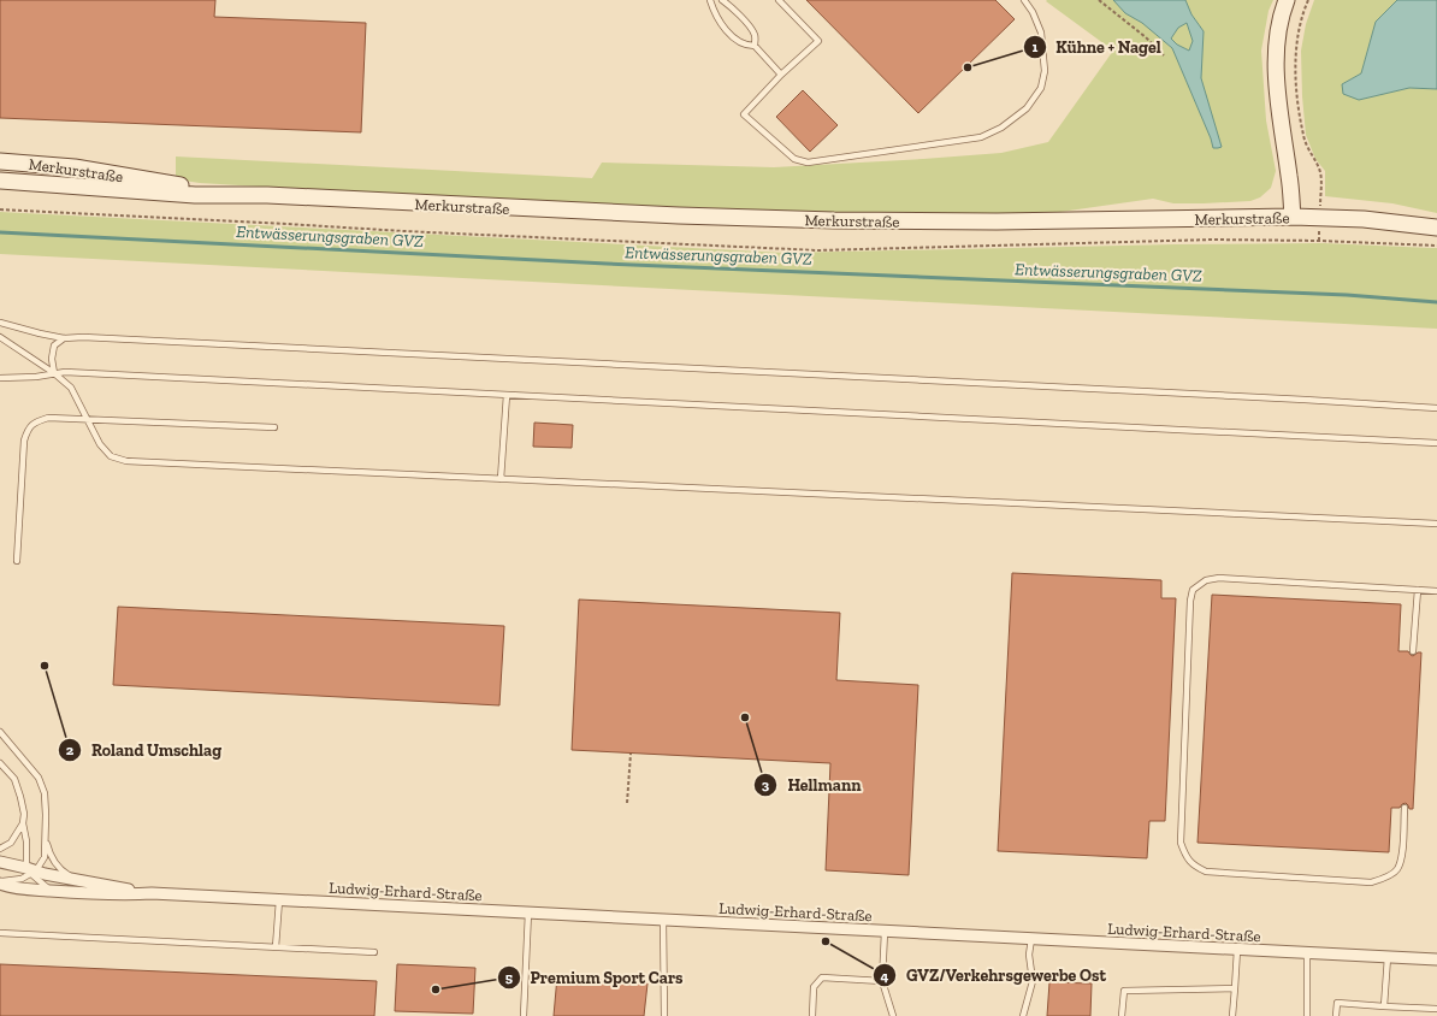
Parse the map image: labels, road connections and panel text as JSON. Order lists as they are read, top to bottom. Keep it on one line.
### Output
{"streets":{"street":["Merkurstraße","Ludwig-Erhard-Straße"]},"water":["Entwässerungsgraben GVZ"],"places":["Kühne + Nagel","Roland Umschlag","Hellmann","GVZ/Verkehrsgewerbe Ost","Premium Sport Cars"]}
